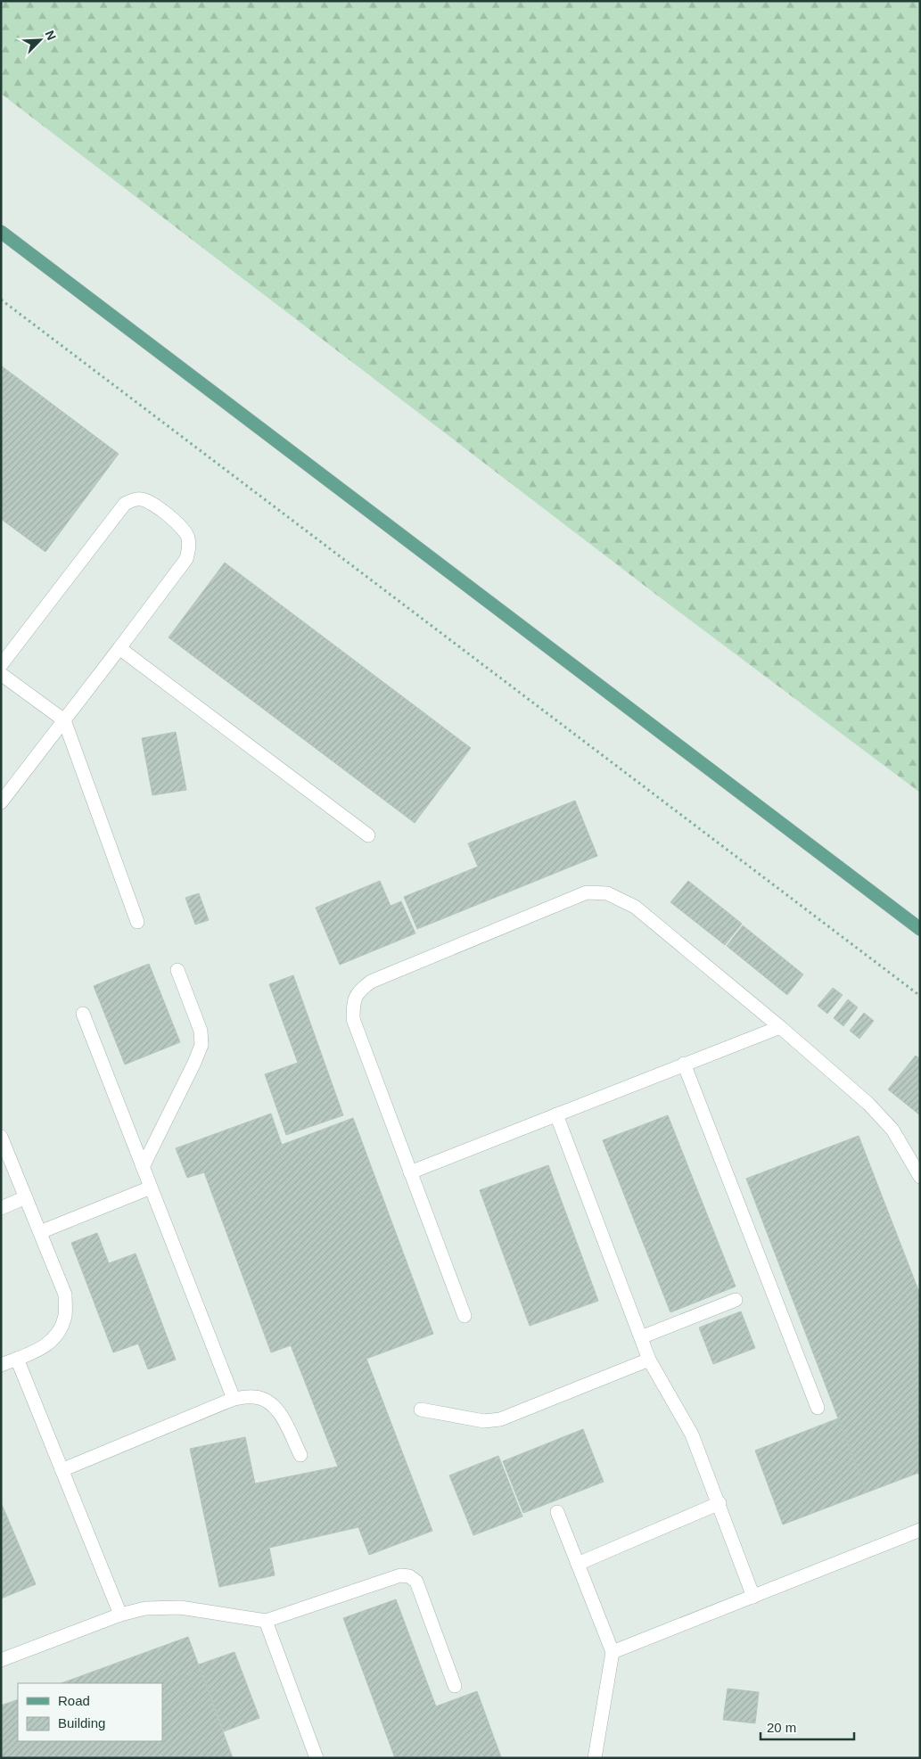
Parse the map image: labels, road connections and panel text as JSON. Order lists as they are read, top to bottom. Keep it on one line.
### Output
{"legend":["Road","Building"],"scale_bar":"20 m","north":"top right"}
